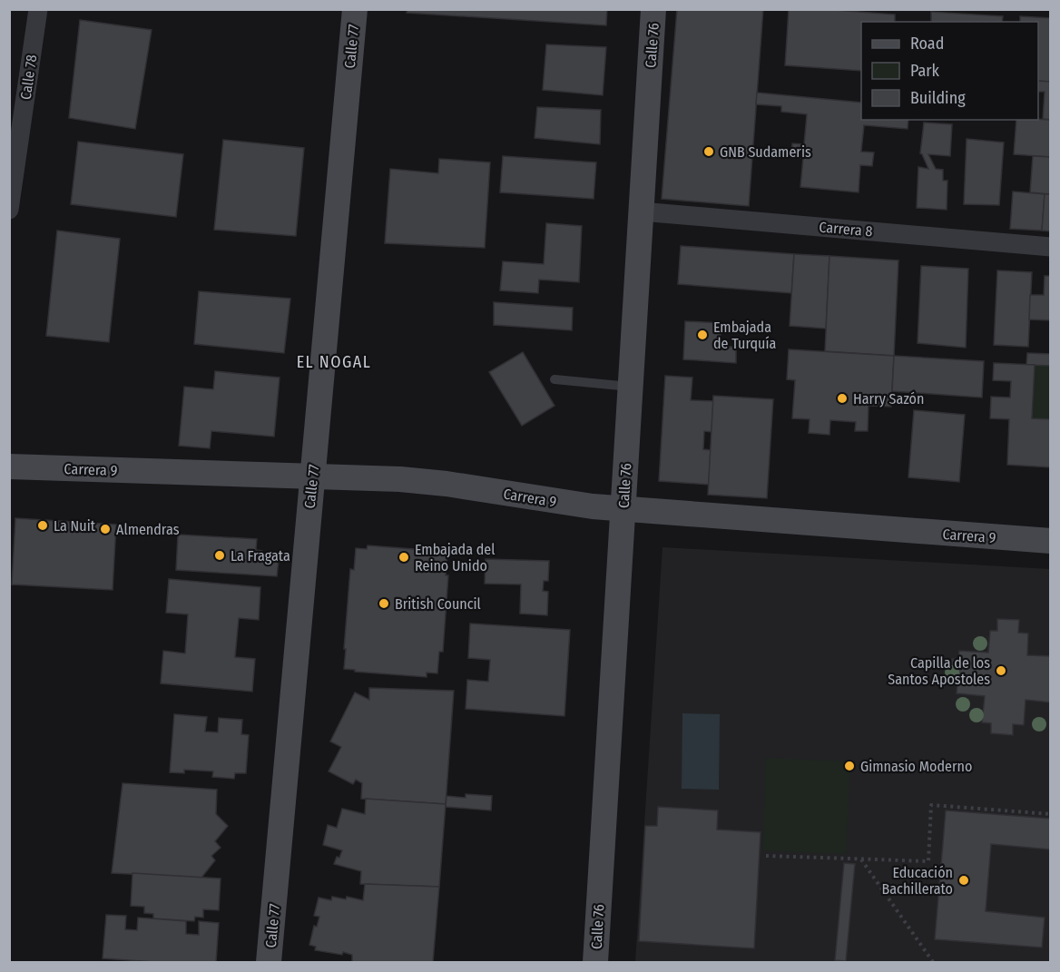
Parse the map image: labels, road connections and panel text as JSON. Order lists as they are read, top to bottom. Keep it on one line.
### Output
{"streets":{"street":["Calle 76","Calle 77","Calle 78","Carrera 8","Carrera 9"]},"crossings":[["Calle 76","Carrera 8"],["Calle 76","Carrera 9"],["Calle 77","Carrera 9"]],"districts":["EL NOGAL"],"places":["GNB Sudameris","Embajada de Turquía","Harry Sazón","La Nuit","Almendras","La Fragata","Embajada del Reino Unido","British Council","Capilla de los Santos Apostoles","Gimnasio Moderno","Educación Bachillerato"],"legend":["Road","Park","Building"]}
